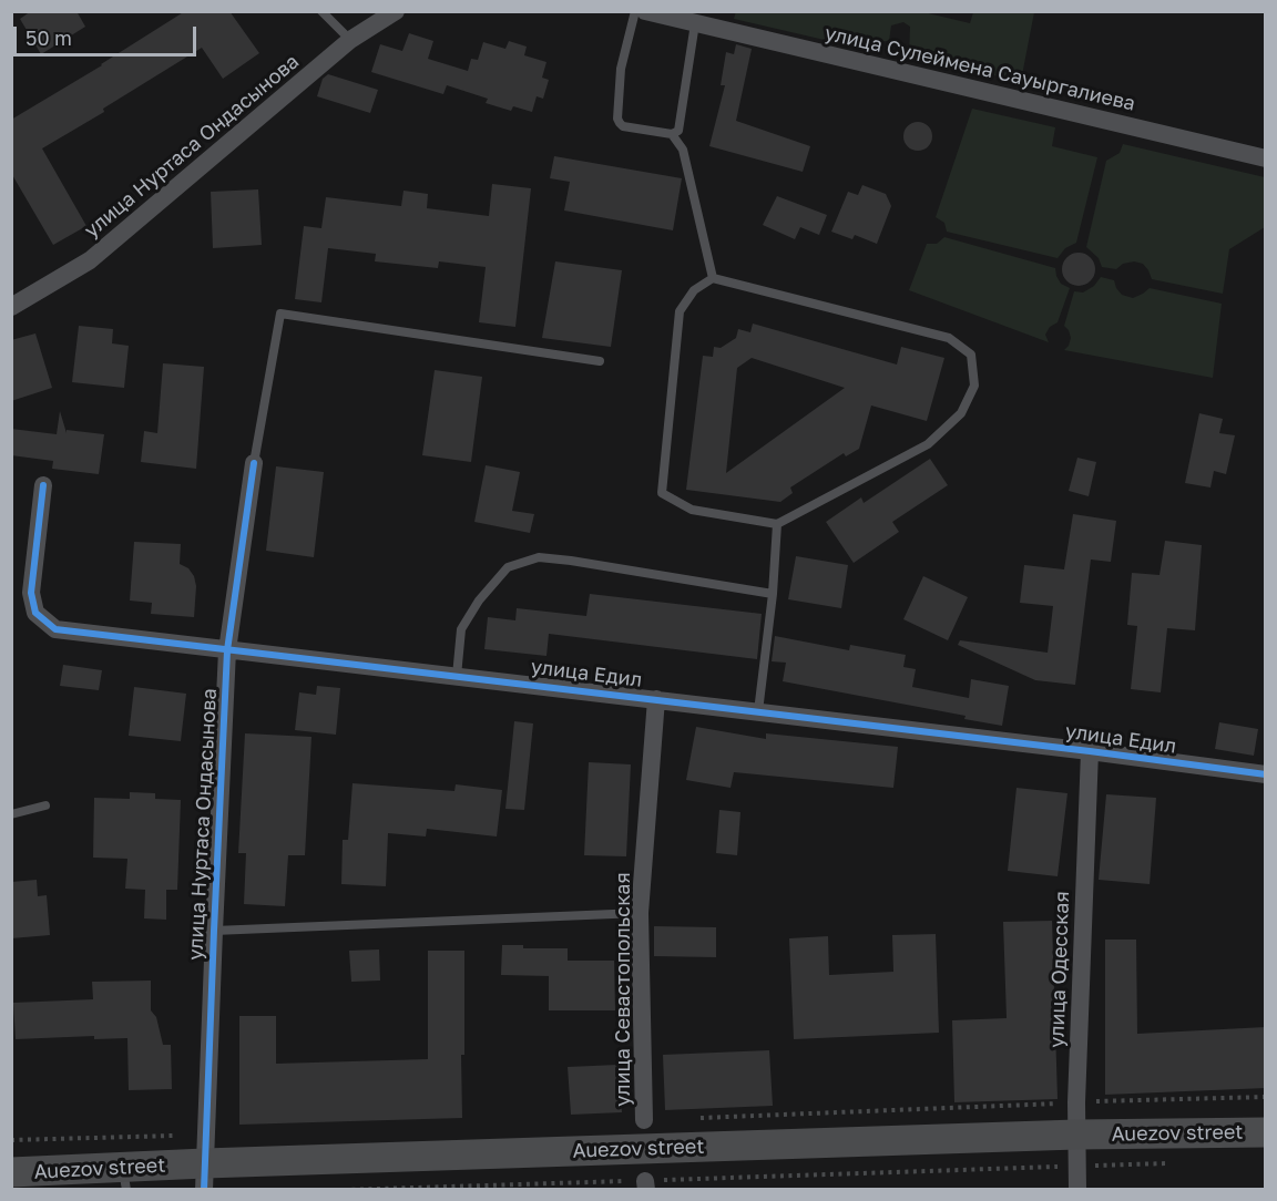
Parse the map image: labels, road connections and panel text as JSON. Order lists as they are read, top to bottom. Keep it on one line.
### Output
{"streets":{"main road":["Auezov street"],"street":["улица Сулеймена Сауыргалиева","улица Нуртаса Ондасынова","улица Едил","улица Одесская","улица Севастопольская"]},"crossings":[["улица Нуртаса Ондасынова","улица Едил"],["улица Нуртаса Ондасынова","Auezov street"],["улица Едил","улица Одесская"],["улица Едил","улица Севастопольская"],["улица Одесская","Auezov street"]],"scale_bar":"50 m"}
